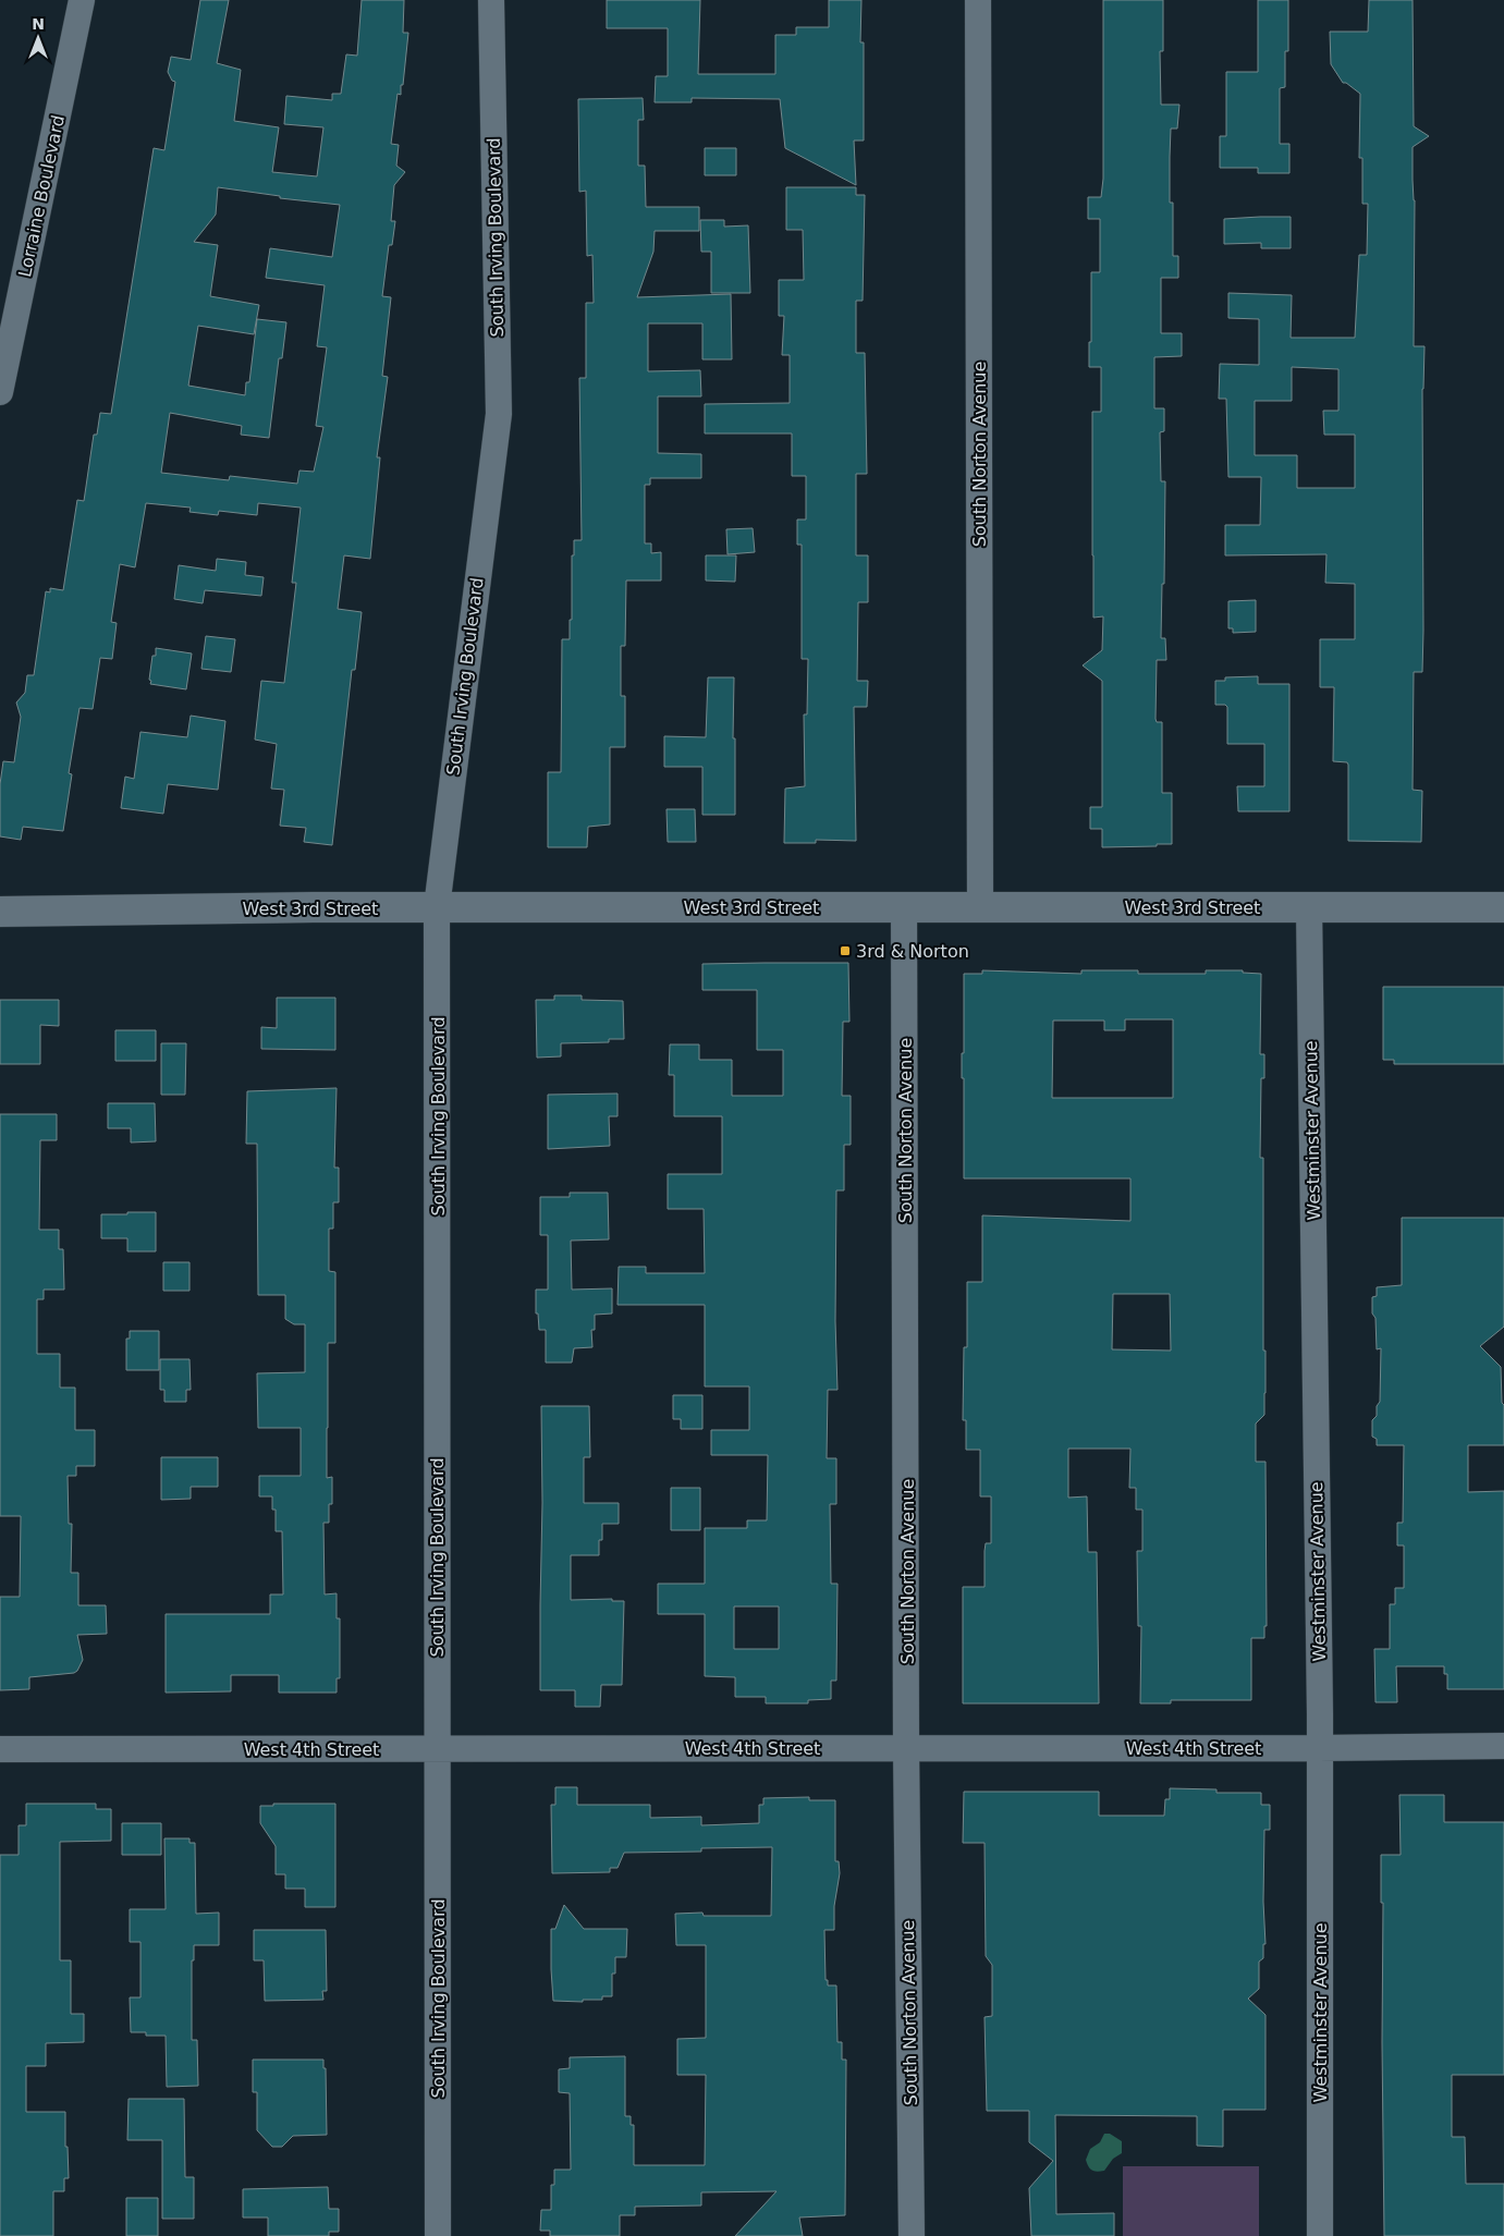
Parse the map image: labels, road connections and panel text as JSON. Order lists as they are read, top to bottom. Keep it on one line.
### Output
{"streets":{"main road":["West 3rd Street"],"street":["Lorraine Boulevard","South Irving Boulevard","South Norton Avenue","Westminster Avenue","West 4th Street"]},"crossings":[["South Irving Boulevard","West 3rd Street"],["South Irving Boulevard","West 4th Street"],["South Norton Avenue","West 3rd Street"],["South Norton Avenue","West 4th Street"],["West 3rd Street","Westminster Avenue"],["Westminster Avenue","West 4th Street"]],"places":{"transit":["3rd & Norton"]},"north":"top"}
